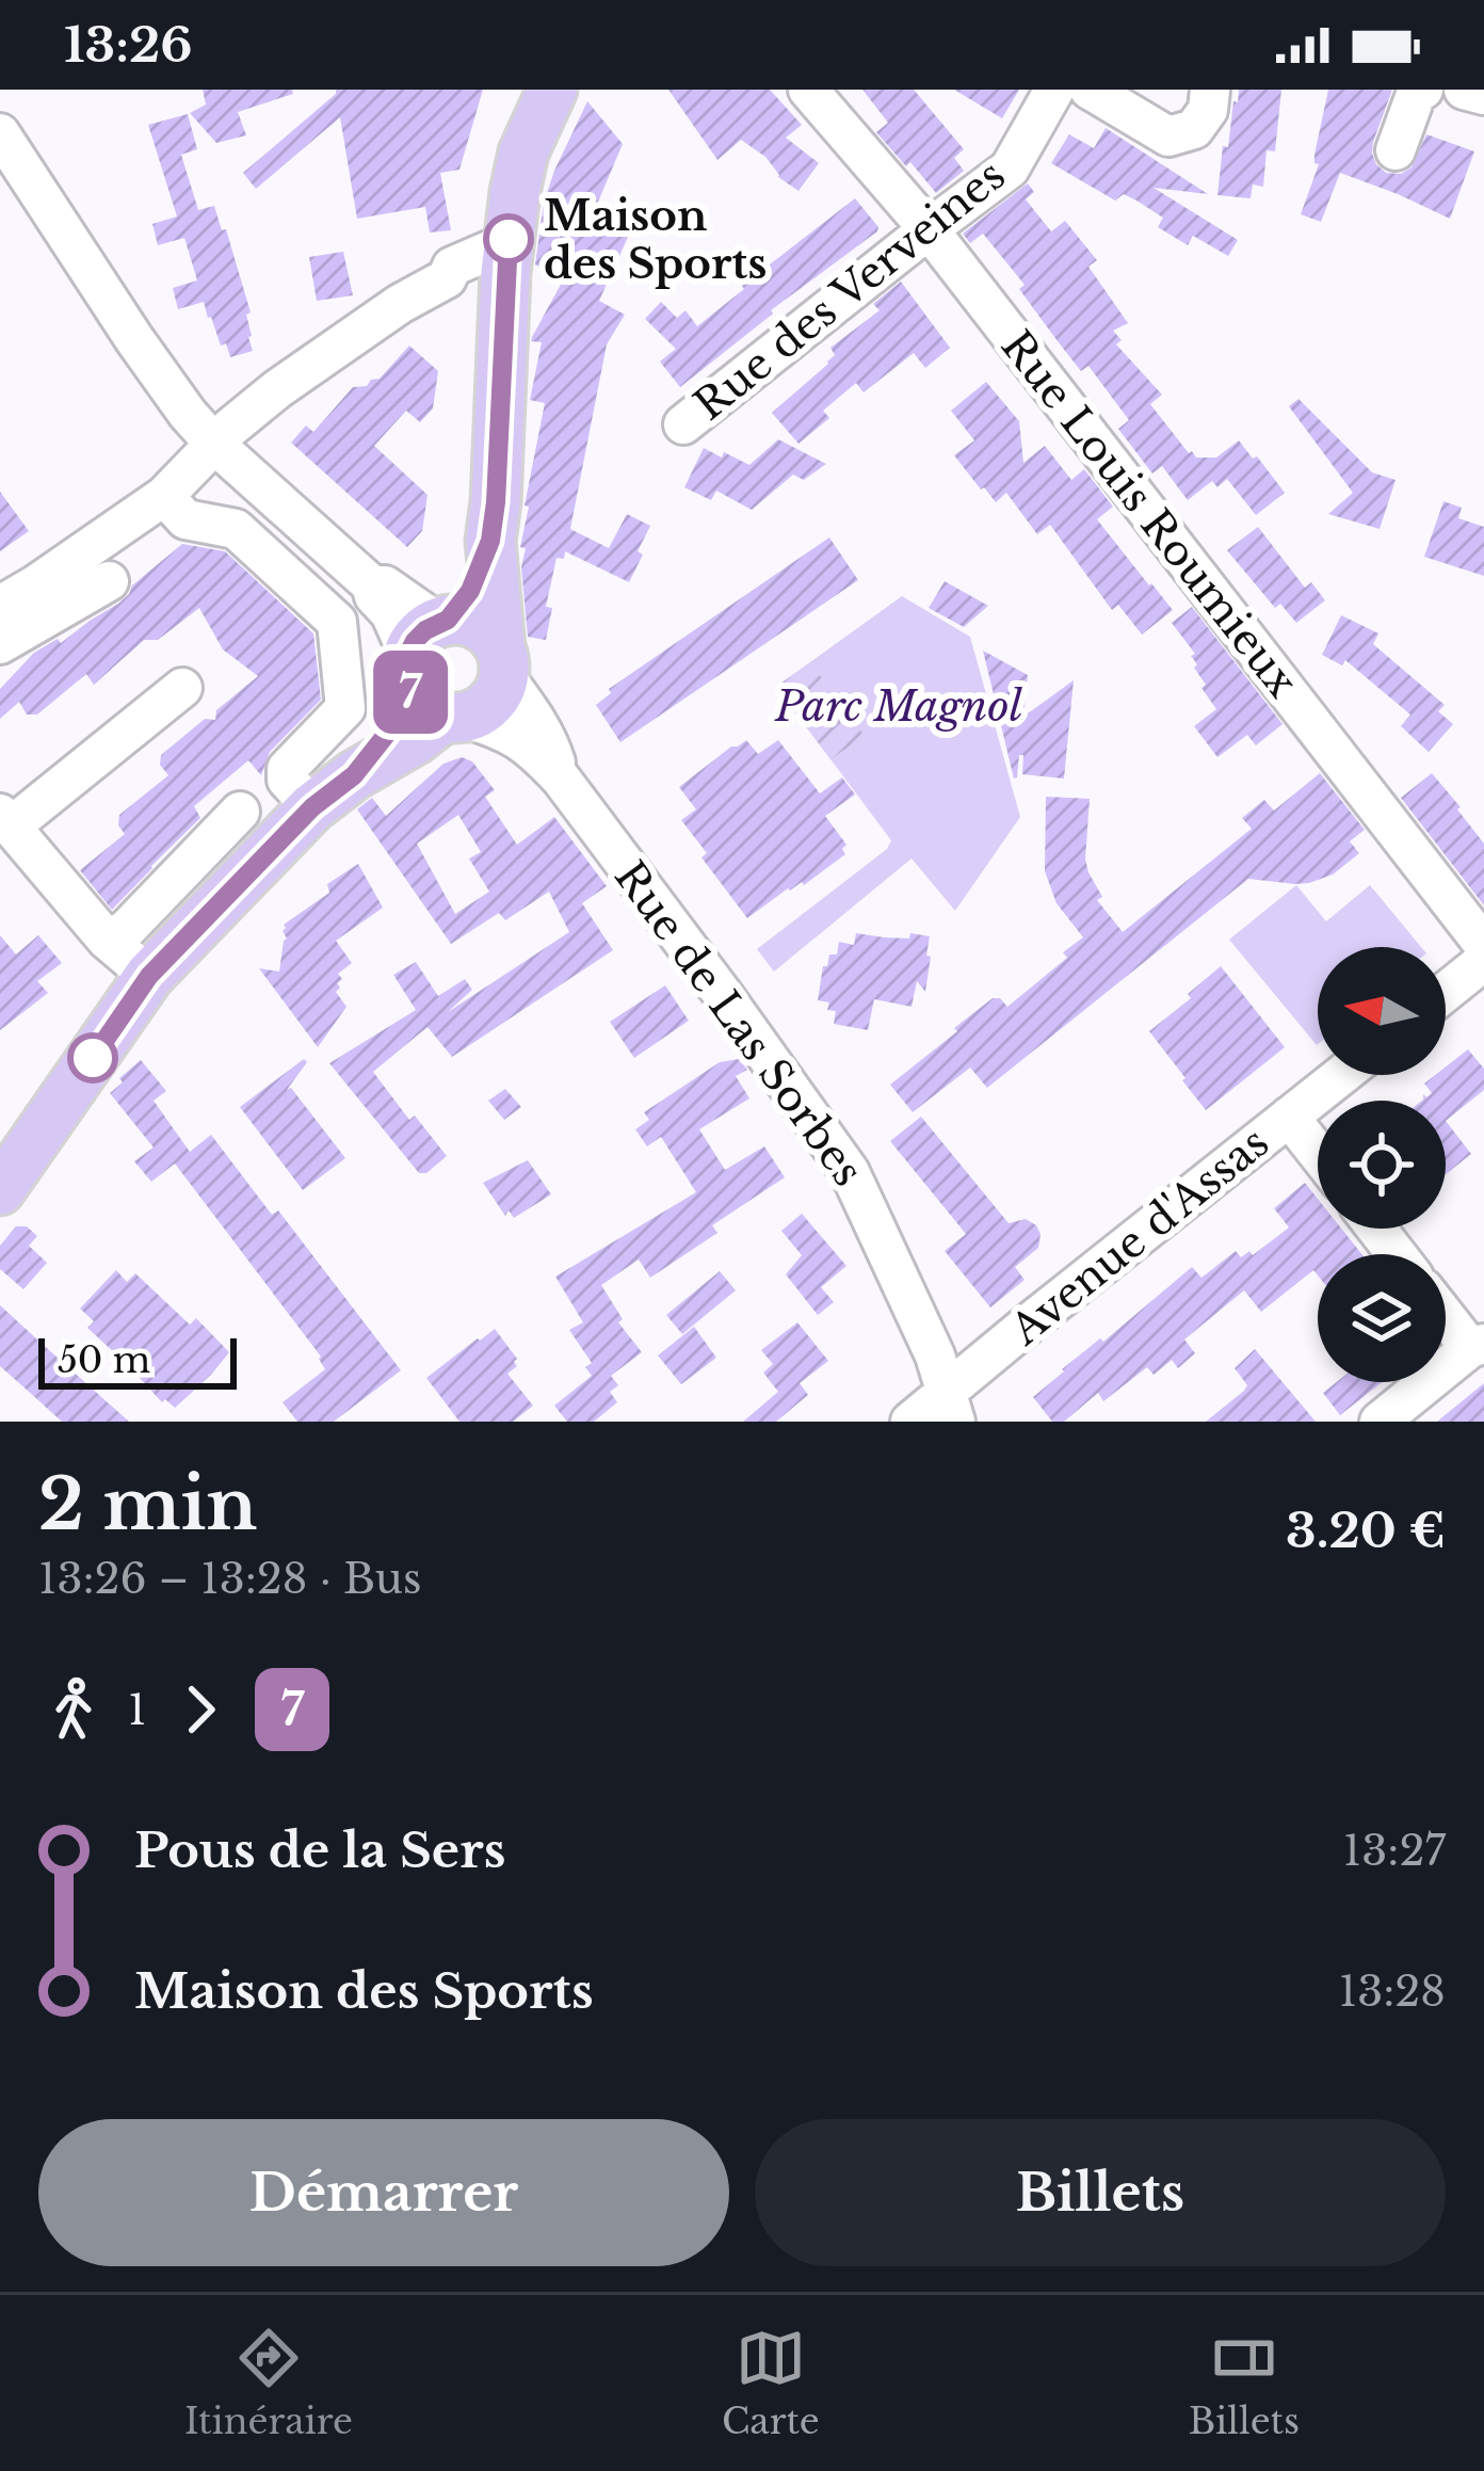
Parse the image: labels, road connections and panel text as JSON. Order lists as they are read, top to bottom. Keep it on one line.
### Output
{"streets":{"street":["Rue des Verveines","Rue Louis Roumieux","Rue de Las Sorbes","Avenue d'Assas"]},"crossings":[["Rue des Verveines","Rue Louis Roumieux"],["Rue de Las Sorbes","Avenue d'Assas"]],"parks":["Parc Magnol"],"places":["Maison des Sports"],"lines":["bus line 7"],"scale_bar":"50 m","north":"left","page":{"status":"13:26","on_map":"7","scale":"50 m","heading":["2 min","13:26 – 13:28 · Bus","3.20 €"],"legs":["1","7"],"list":[{"name":"Pous de la Sers","value":"13:27"},{"name":"Maison des Sports","value":"13:28"}],"buttons":["Démarrer","Billets"],"tabs":["Itinéraire","Carte","Billets"]}}
